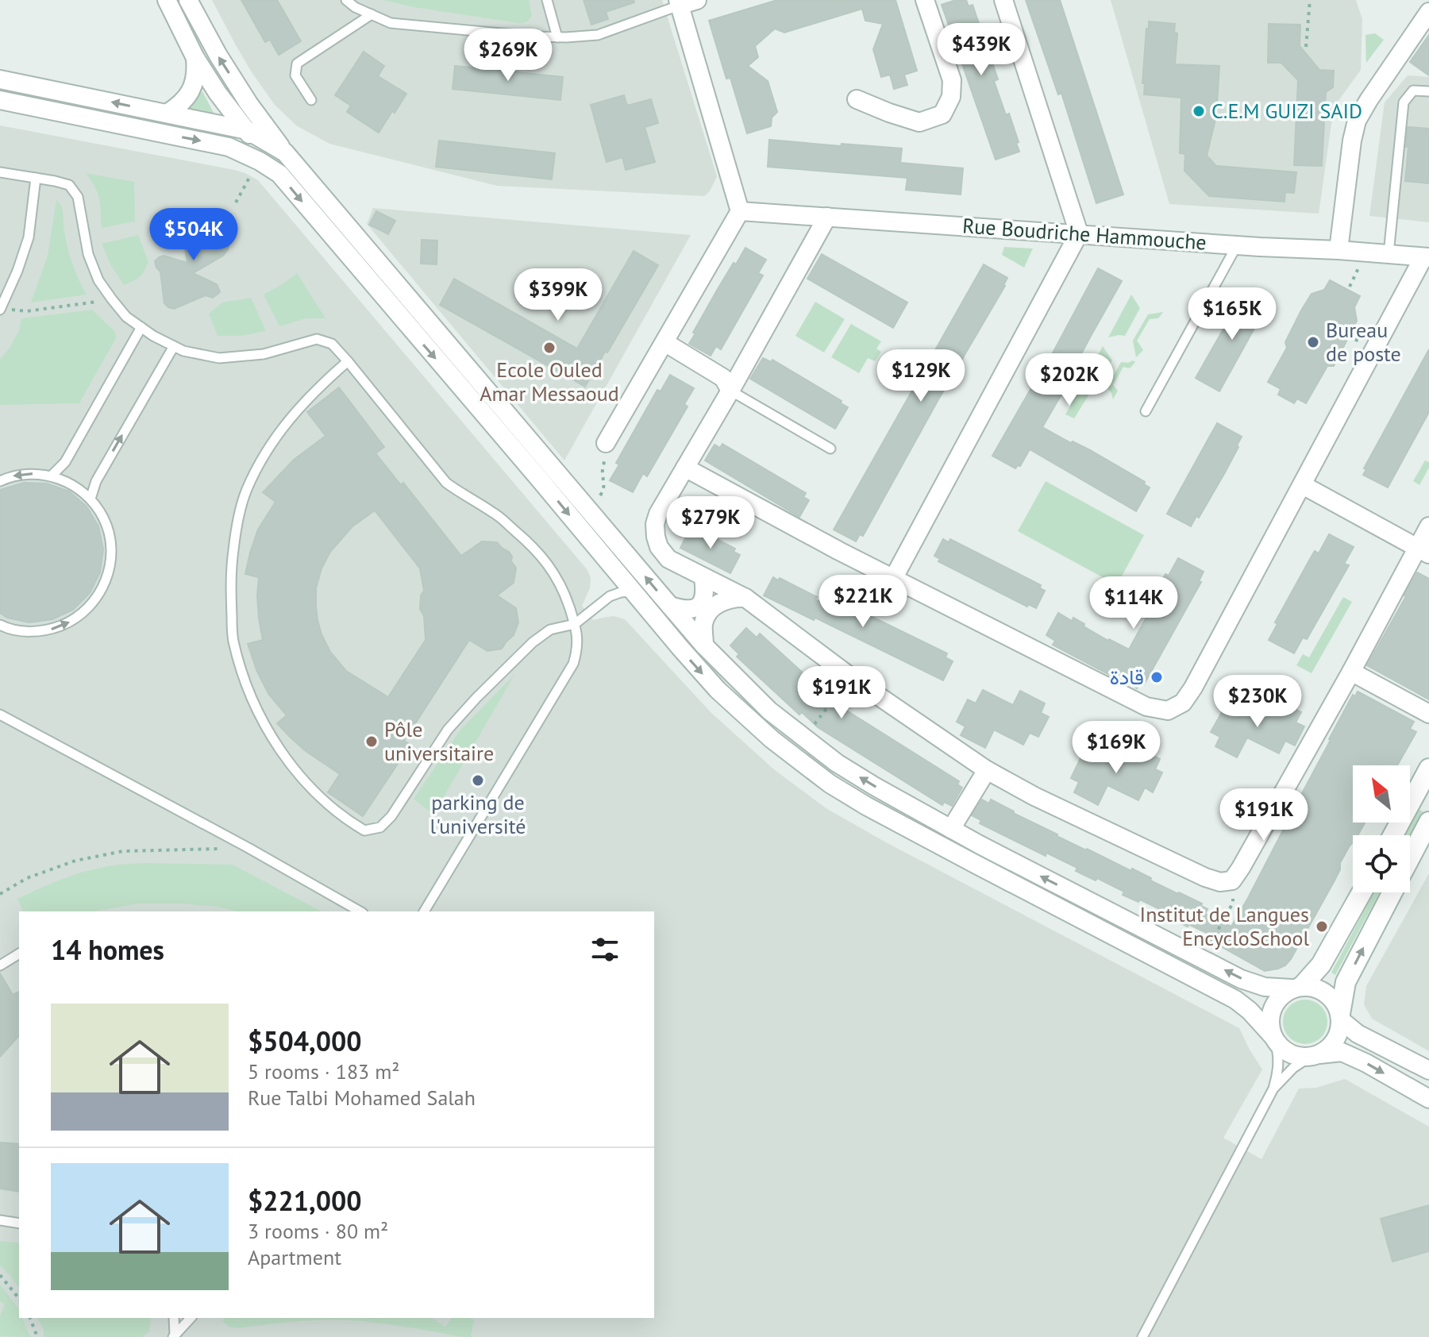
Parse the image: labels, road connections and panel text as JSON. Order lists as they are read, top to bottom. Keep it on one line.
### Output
{"streets":{"street":["Rue Boudriche Hammouche"]},"places":["C.E.M GUIZI SAID","Bureau de poste","Ecole Ouled Amar Messaoud","قادة","Pôle universitaire","parking de l'université","Institut de Langues EncycloSchool"],"north":"top left","page":{"price":["$439K","$269K","$504K","$399K","$165K","$129K","$202K","$279K","$221K","$114K","$191K","$230K","$169K","$191K"],"heading":"14 homes","list":[{"name":"$504,000","note":"5 rooms · 183 m² · Rue Talbi Mohamed Salah"},{"name":"$221,000","note":"3 rooms · 80 m² · Apartment"}]}}
